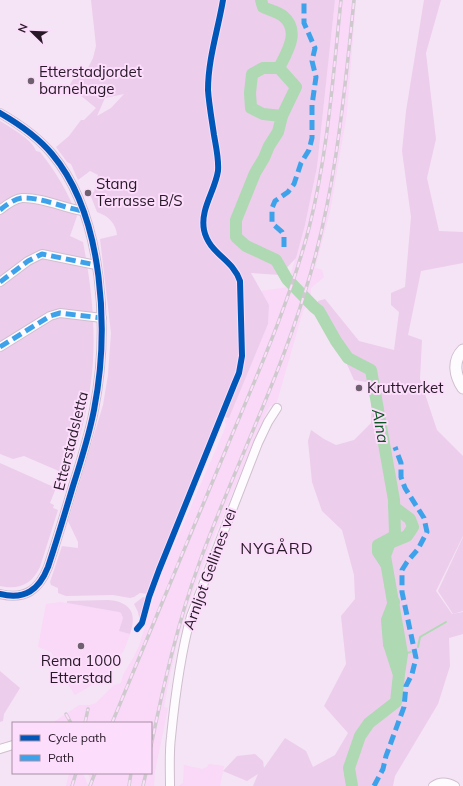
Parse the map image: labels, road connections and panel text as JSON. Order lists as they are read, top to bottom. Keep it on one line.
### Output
{"streets":{"street":["Etterstadsletta","Arnljot Gellines vei"]},"districts":["NYGÅRD"],"water":["Alna"],"places":["Etterstadjordet barnehage","Stang Terrasse B/S","Kruttverket","Rema 1000 Etterstad"],"legend":["Cycle path","Path"],"north":"top left"}
